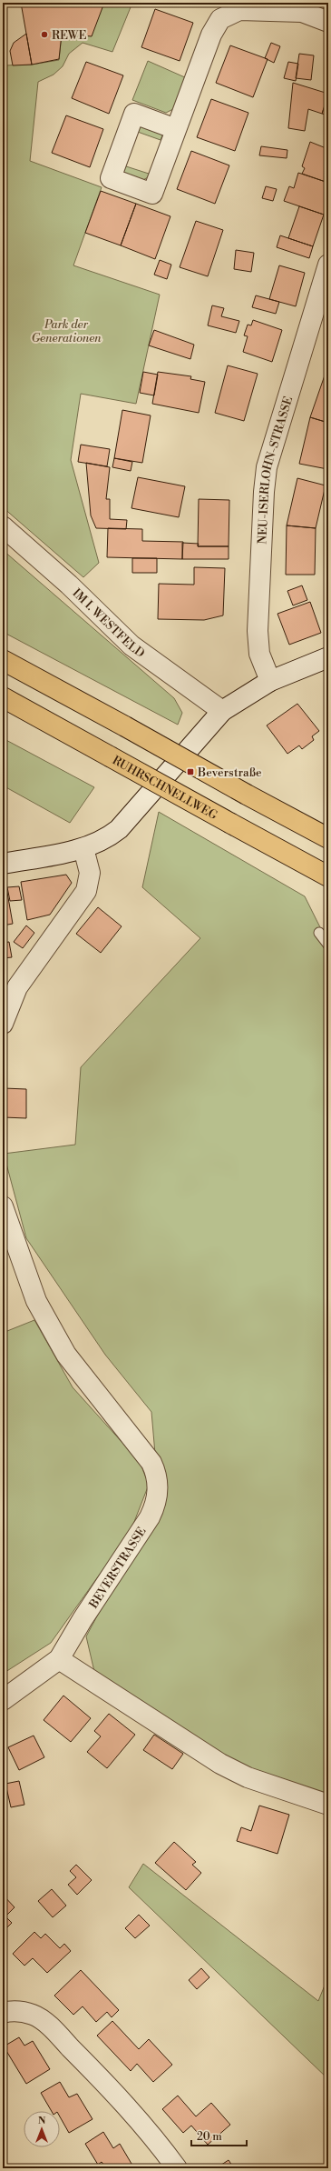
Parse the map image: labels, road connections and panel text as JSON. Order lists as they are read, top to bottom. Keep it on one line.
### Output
{"streets":{"highway":["RUHRSCHNELLWEG"],"street":["NEU-ISERLOHN-STRASSE","IM I. WESTFELD","BEVERSTRASSE"]},"parks":["Park der Generationen"],"places":{"other":["REWE"],"transit":["Beverstraße"]},"scale_bar":"20 m","north":"top"}
